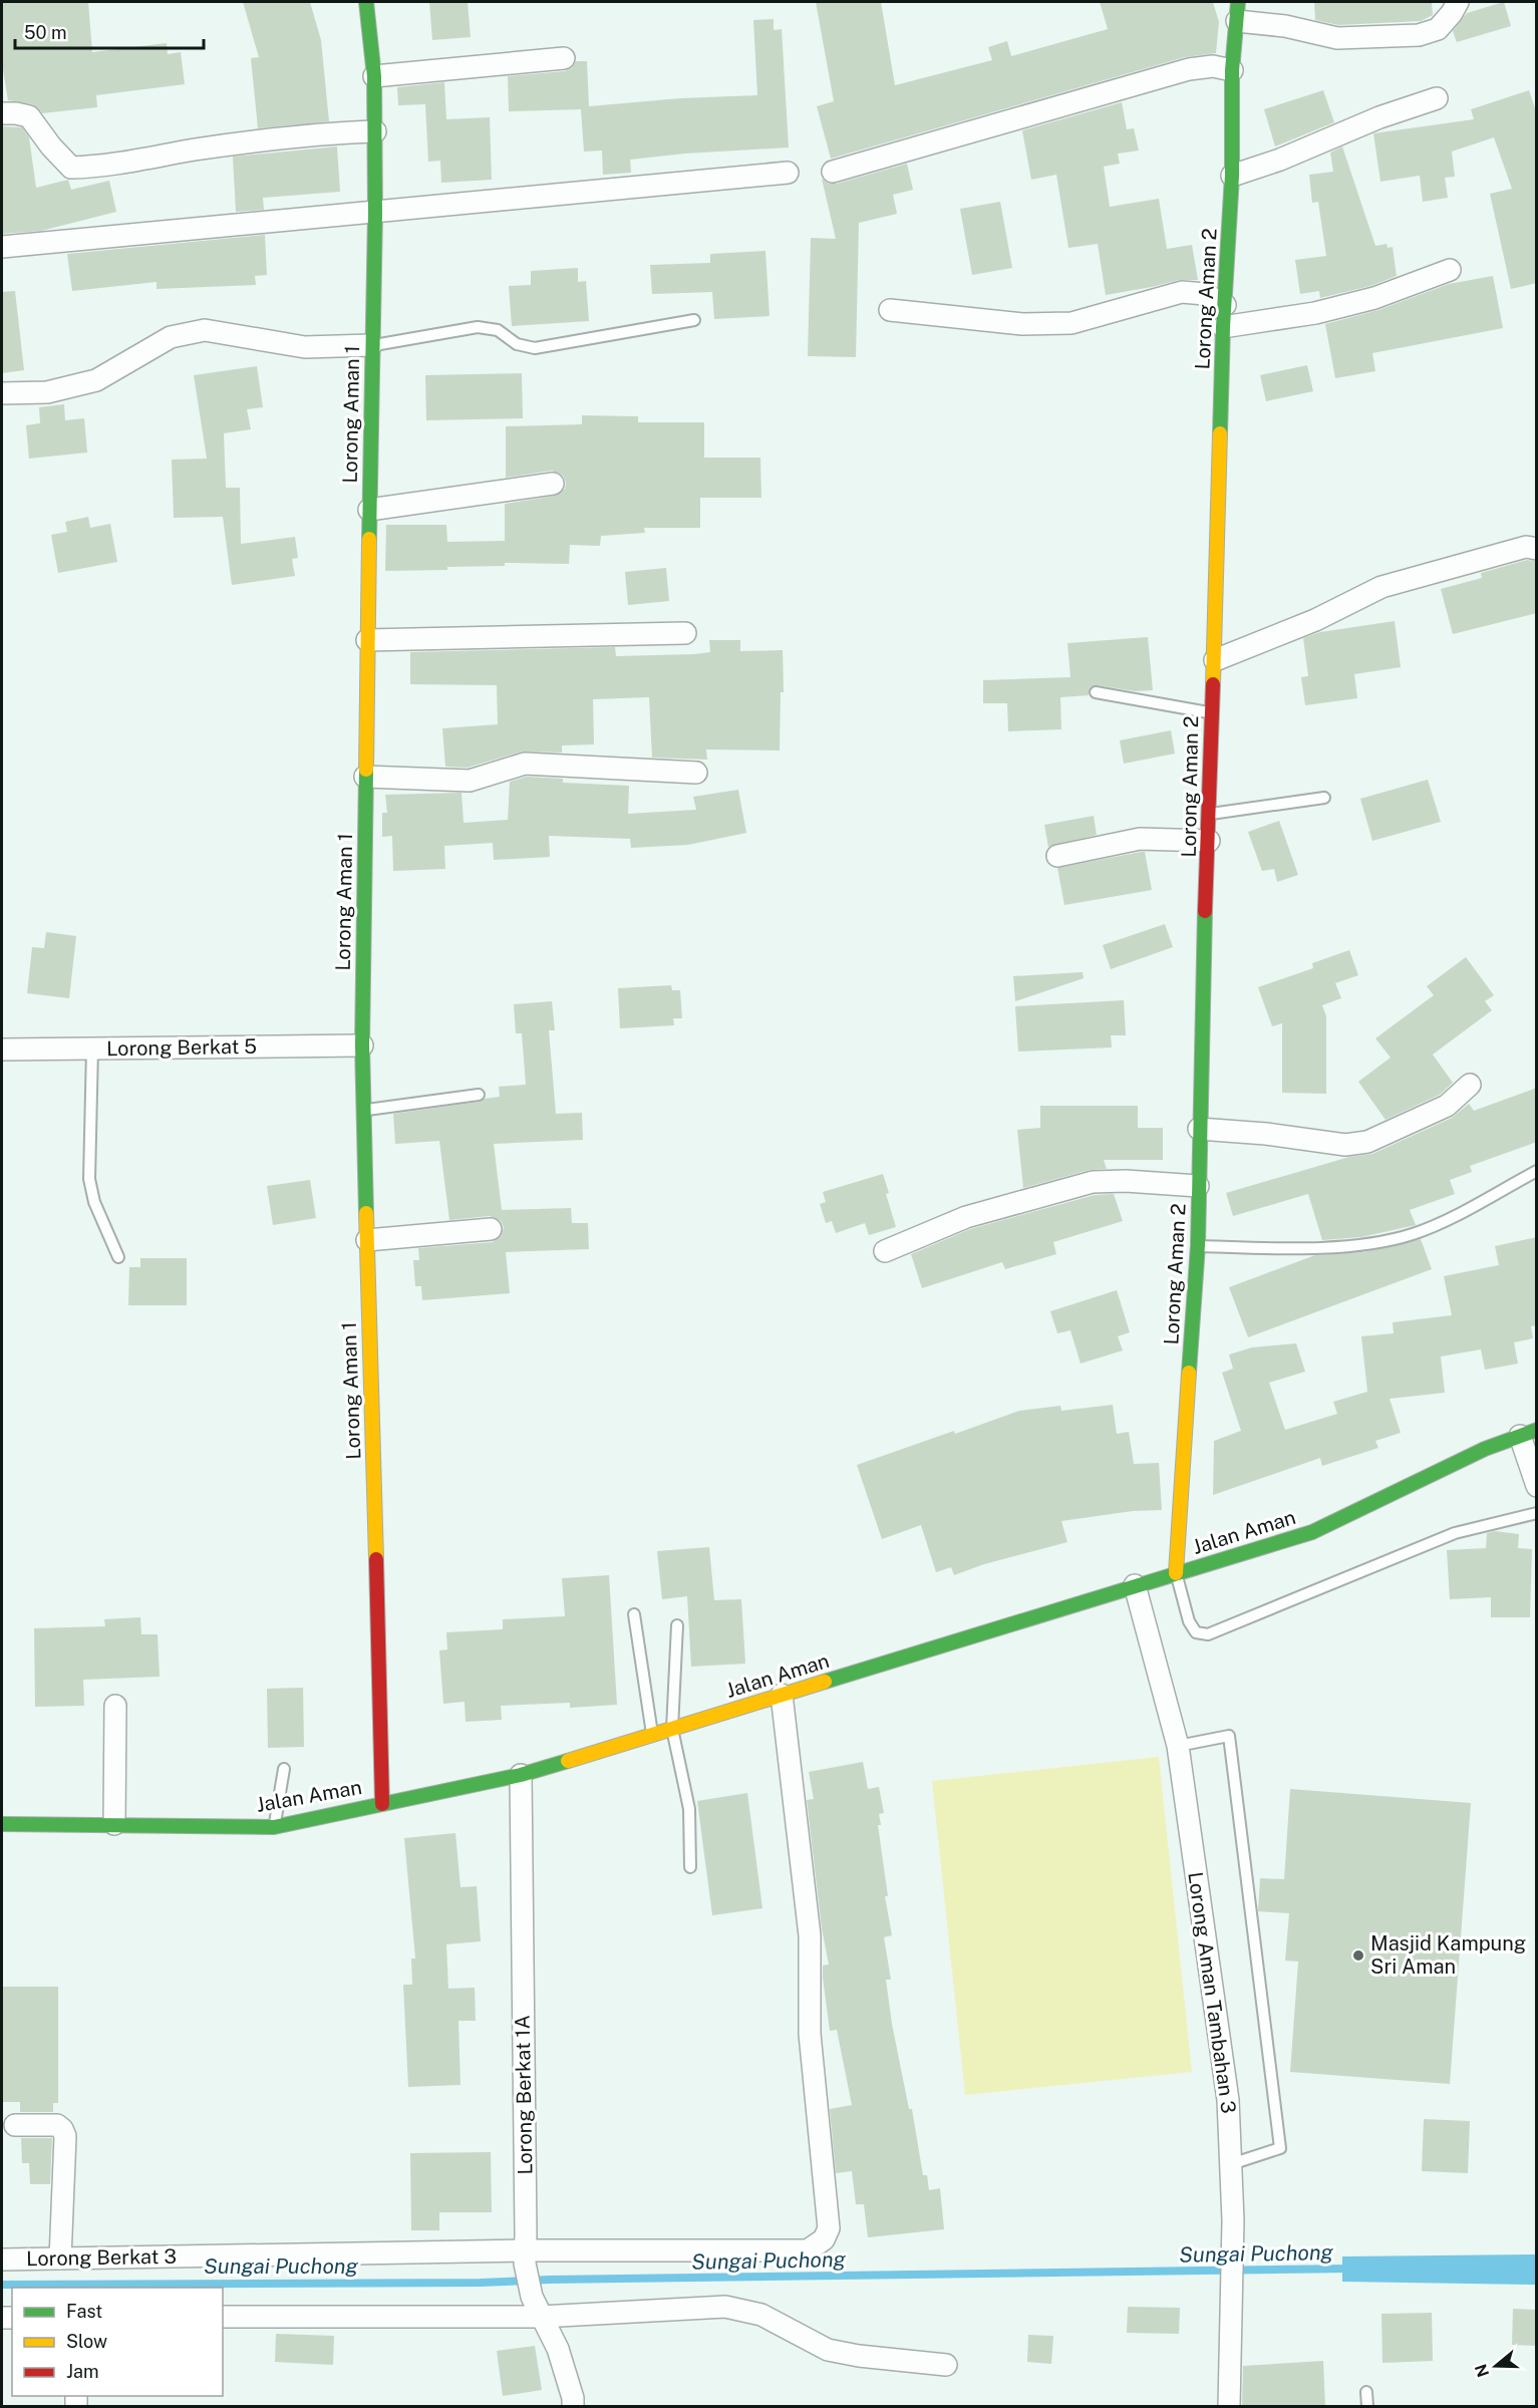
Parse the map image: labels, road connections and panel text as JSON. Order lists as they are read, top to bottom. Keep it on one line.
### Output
{"streets":{"street":["Lorong Aman 2","Lorong Aman 1","Lorong Berkat 5","Jalan Aman","Lorong Aman Tambahan 3","Lorong Berkat 1A","Lorong Berkat 3"]},"crossings":[["Lorong Aman 2","Jalan Aman"],["Lorong Aman 1","Lorong Berkat 5"],["Lorong Aman 1","Jalan Aman"],["Jalan Aman","Lorong Aman Tambahan 3"],["Jalan Aman","Lorong Berkat 1A"],["Jalan Aman","Lorong Berkat 3"],["Lorong Berkat 1A","Lorong Berkat 3"]],"water":["Sungai Puchong"],"places":["Masjid Kampung Sri Aman"],"legend":["Fast","Slow","Jam"],"scale_bar":"50 m","north":"left"}
